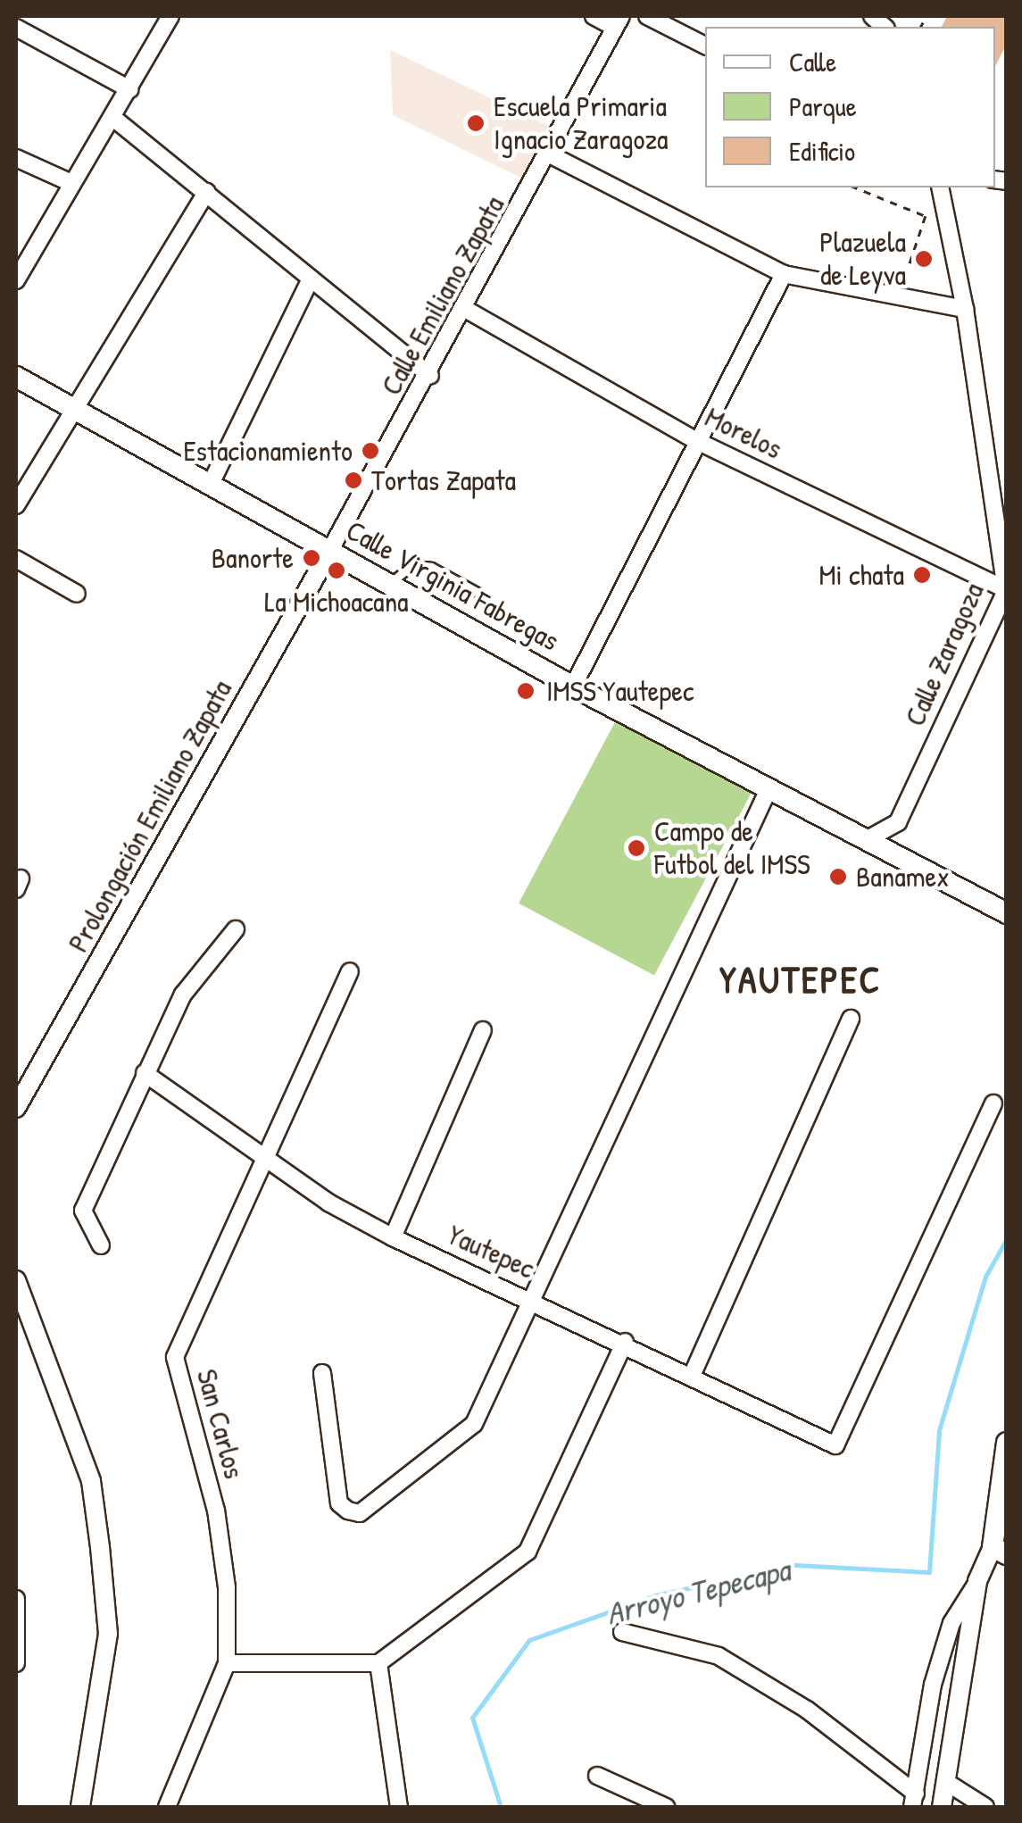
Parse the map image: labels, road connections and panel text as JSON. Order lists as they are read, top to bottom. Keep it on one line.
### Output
{"streets":{"main road":["Calle Virginia Fabregas"],"street":["Calle Emiliano Zapata","Morelos","Calle Zaragoza","Prolongación Emiliano Zapata","Yautepec","San Carlos"]},"crossings":[["Calle Emiliano Zapata","Morelos"],["Calle Emiliano Zapata","Calle Virginia Fabregas"],["Calle Emiliano Zapata","Prolongación Emiliano Zapata"],["Morelos","Calle Zaragoza"],["Calle Virginia Fabregas","Calle Zaragoza"],["Calle Virginia Fabregas","Prolongación Emiliano Zapata"],["Yautepec","San Carlos"]],"districts":["YAUTEPEC"],"water":["Arroyo Tepecapa"],"places":["Escuela Primaria Ignacio Zaragoza","Plazuela de Leyva","Estacionamiento","Tortas Zapata","Banorte","La Michoacana","Mi chata","IMSS Yautepec","Campo de Futbol del IMSS","Banamex"],"legend":["Calle","Parque","Edificio"]}
